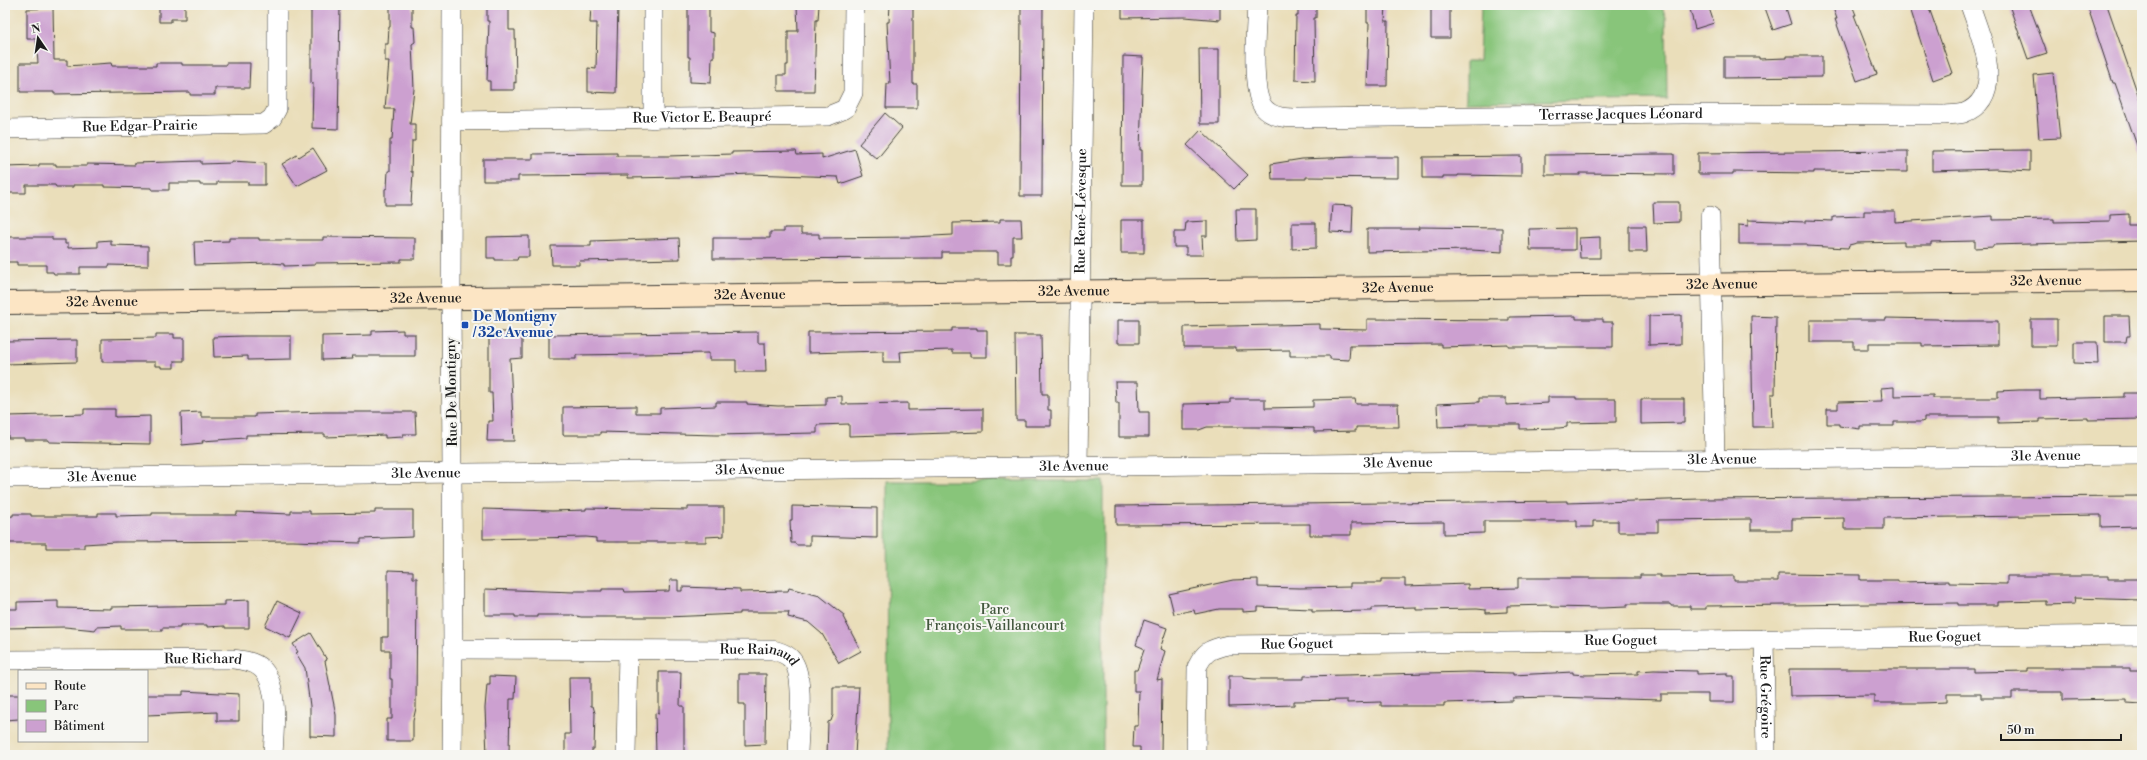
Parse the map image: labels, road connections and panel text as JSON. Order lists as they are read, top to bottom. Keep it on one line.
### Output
{"streets":{"street":["Terrasse Jacques Léonard","Rue Victor E. Beaupré","Rue Edgar-Prairie","Rue René-Lévesque","32e Avenue","Rue De Montigny","31e Avenue","Rue Goguet","Rue Richard","Rue Rainaud","Rue Grégoire"]},"crossings":[["Rue Victor E. Beaupré","Rue De Montigny"],["Rue René-Lévesque","32e Avenue"],["Rue René-Lévesque","31e Avenue"],["32e Avenue","Rue De Montigny"],["Rue De Montigny","31e Avenue"],["Rue De Montigny","Rue Rainaud"],["Rue Goguet","Rue Grégoire"]],"parks":["Parc François-Vaillancourt"],"places":{"transit":["De Montigny / 32e Avenue"]},"legend":["Route","Parc","Bâtiment"],"scale_bar":"50 m","north":"top"}
